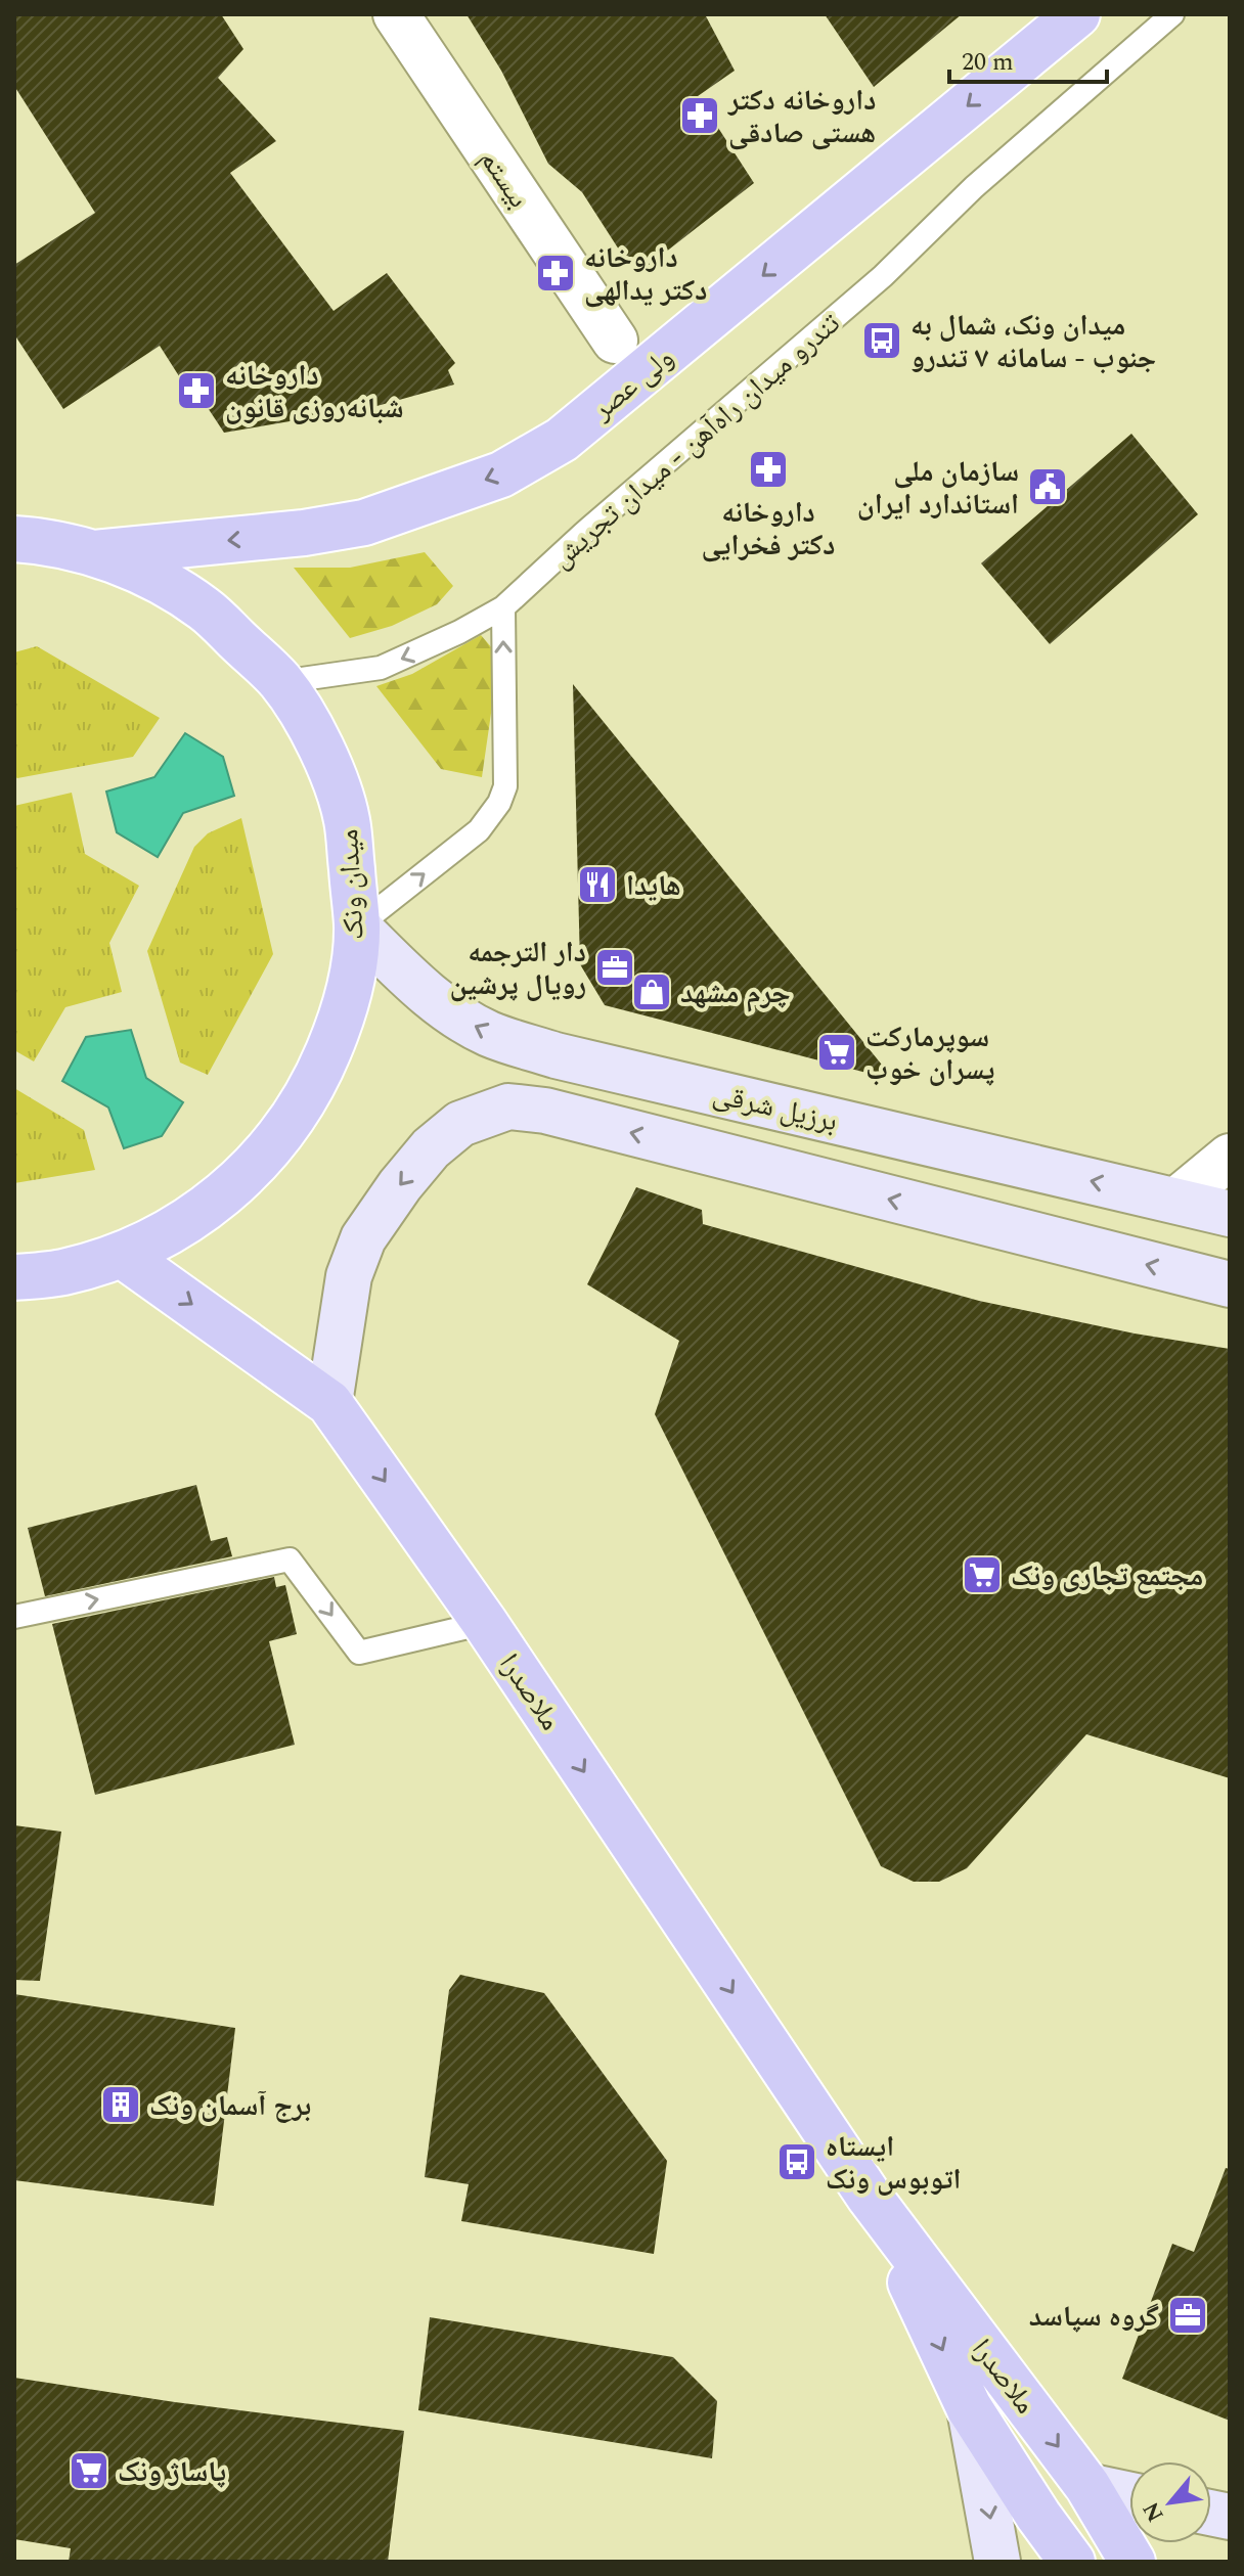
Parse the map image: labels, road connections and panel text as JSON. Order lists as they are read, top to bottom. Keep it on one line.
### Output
{"streets":{"main road":["ولی عصر","میدان ونک","برزیل شرقی","ملاصدرا"],"street":["بیستم"],"lane":["تندرو میدان راه‌آهن - میدان تجریش"]},"crossings":[["ولی عصر","میدان ونک"],["تندرو میدان راه‌آهن - میدان تجریش","میدان ونک"],["میدان ونک","برزیل شرقی"],["میدان ونک","ملاصدرا"],["برزیل شرقی","ملاصدرا"]],"one_way":["ولی عصر","برزیل شرقی","ملاصدرا"],"places":{"pharmacy":["داروخانه دکتر هستی صادقی","داروخانه دکتر یدالهی","داروخانه شبانه‌روزی قانون","داروخانه دکتر فخرایی"],"bus stop":["میدان ونک، شمال به جنوب - سامانه ۷ تندرو","ایستاه اتوبوس ونک"],"public building":["سازمان ملی استاندارد ایران"],"restaurant":["هایدا"],"office":["دار الترجمه رویال پرشین","گروه سپاسد"],"shop":["چرم مشهد"],"supermarket":["سوپرمارکت پسران خوب","مجتمع تجاری ونک","پاساژ ونک"],"building":["برج آسمان ونک"]},"scale_bar":"20 m","north":"bottom left"}
